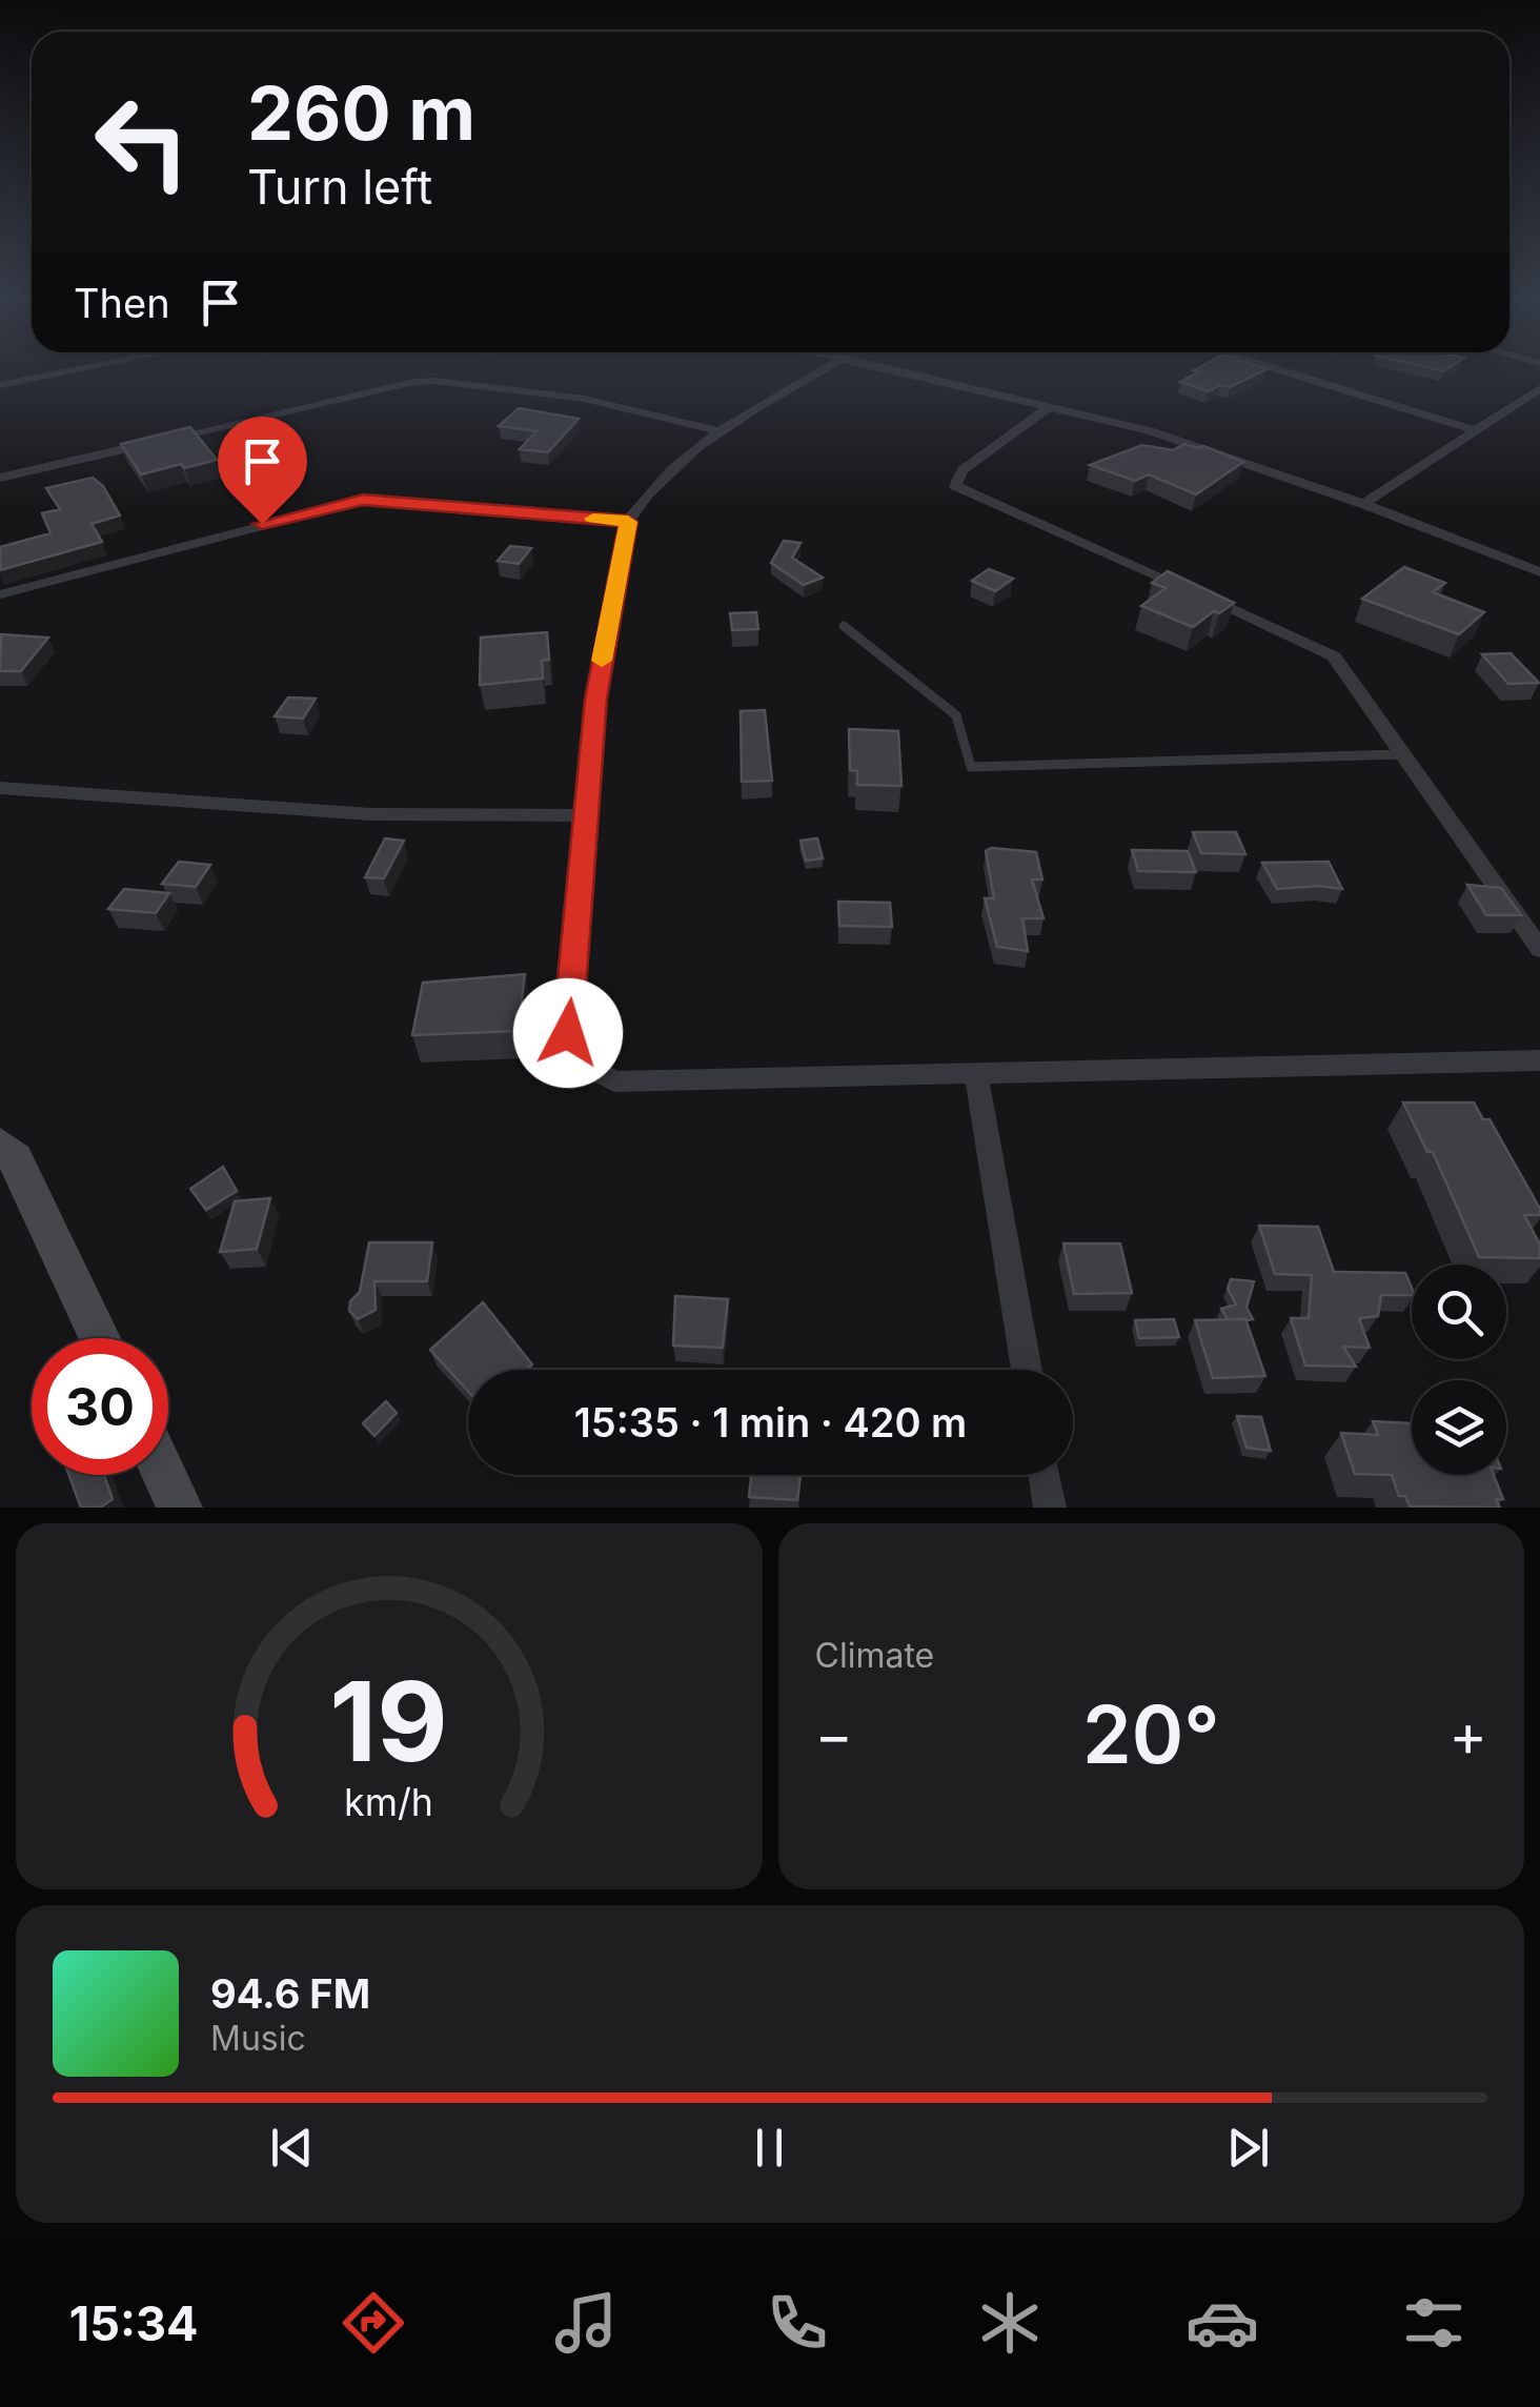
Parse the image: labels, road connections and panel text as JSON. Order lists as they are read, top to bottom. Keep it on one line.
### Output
{"page":{"turn":["260 m","Turn left"],"then":"Then","limit":"30","trip":"15:35 · 1 min · 420 m","tile":"Climate","heat":["−","20°","+"],"song":["94.6 FM","Music"],"tabs":"15:34","gauge":["19","km/h"]}}
